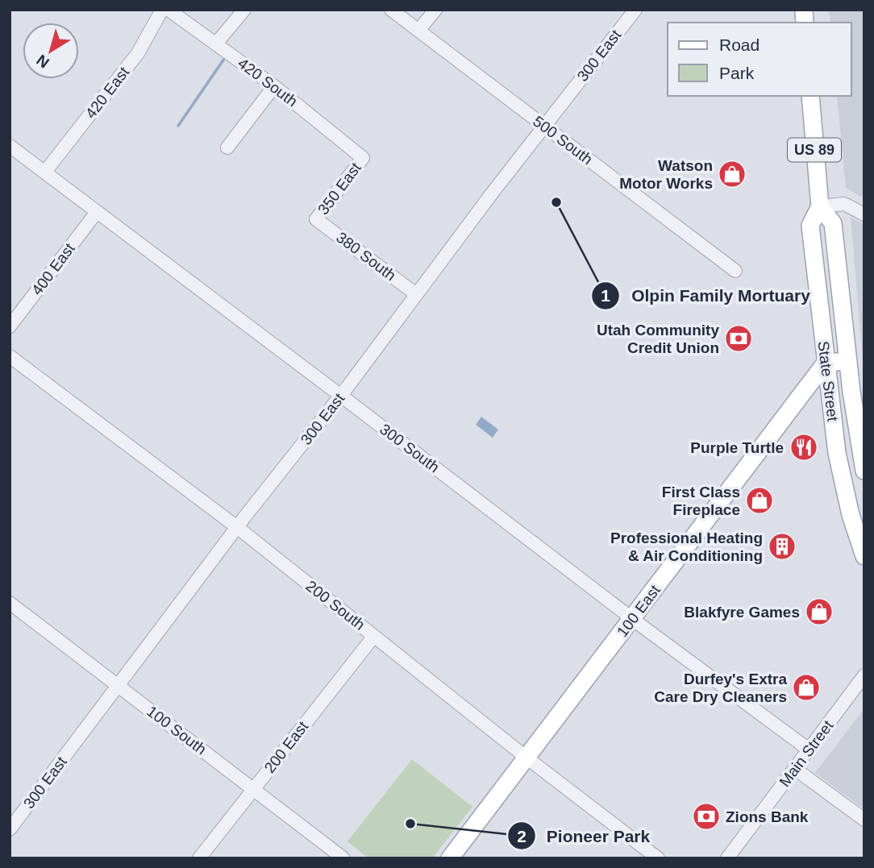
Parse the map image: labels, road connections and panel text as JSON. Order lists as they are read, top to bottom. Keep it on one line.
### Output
{"streets":{"main road":["US 89","State Street","100 East"],"street":["300 East","420 South","420 East","500 South","350 East","380 South","400 East","300 South","200 South","100 South","200 East","Main Street"]},"crossings":[["300 East","500 South"],["300 East","380 South"],["300 East","300 South"],["300 East","200 South"],["300 East","100 South"],["420 South","350 East"],["420 East","300 South"],["350 East","380 South"],["400 East","300 South"],["State Street","100 East"],["300 South","100 East"],["300 South","Main Street"],["200 South","100 East"],["200 South","200 East"],["100 South","200 East"]],"places":{"shop":["Watson Motor Works","First Class Fireplace","Blakfyre Games","Durfey's Extra Care Dry Cleaners"],"other":["Olpin Family Mortuary","Pioneer Park"],"bank":["Utah Community Credit Union","Zions Bank"],"restaurant":["Purple Turtle"],"building":["Professional Heating & Air Conditioning"]},"legend":["Road","Park"],"north":"bottom left"}
